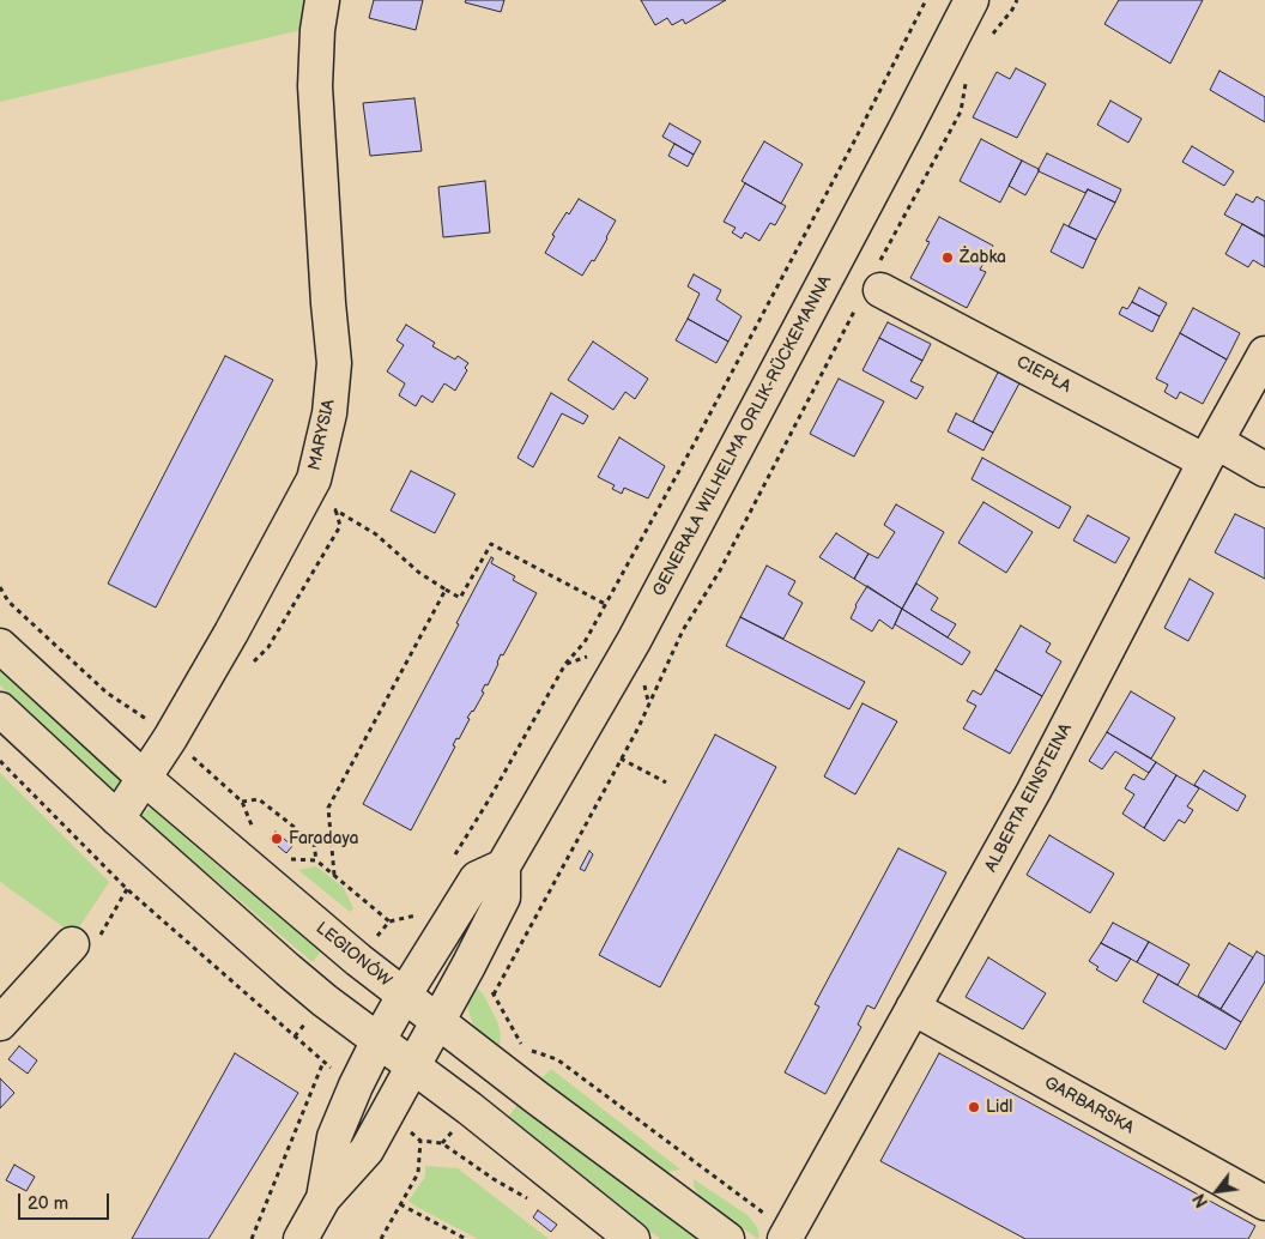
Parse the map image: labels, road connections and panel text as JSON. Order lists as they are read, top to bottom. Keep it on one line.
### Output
{"streets":{"street":["CIEPŁA","MARYSIA","GENERAŁA WILHELMA ORLIK-RÜCKEMANNA","ALBERTA EINSTEINA","LEGIONÓW","GARBARSKA"]},"crossings":[["CIEPŁA","ALBERTA EINSTEINA"],["MARYSIA","LEGIONÓW"],["ALBERTA EINSTEINA","GARBARSKA"]],"places":["Żabka","Faradaya","Lidl"],"scale_bar":"20 m","north":"bottom left"}
